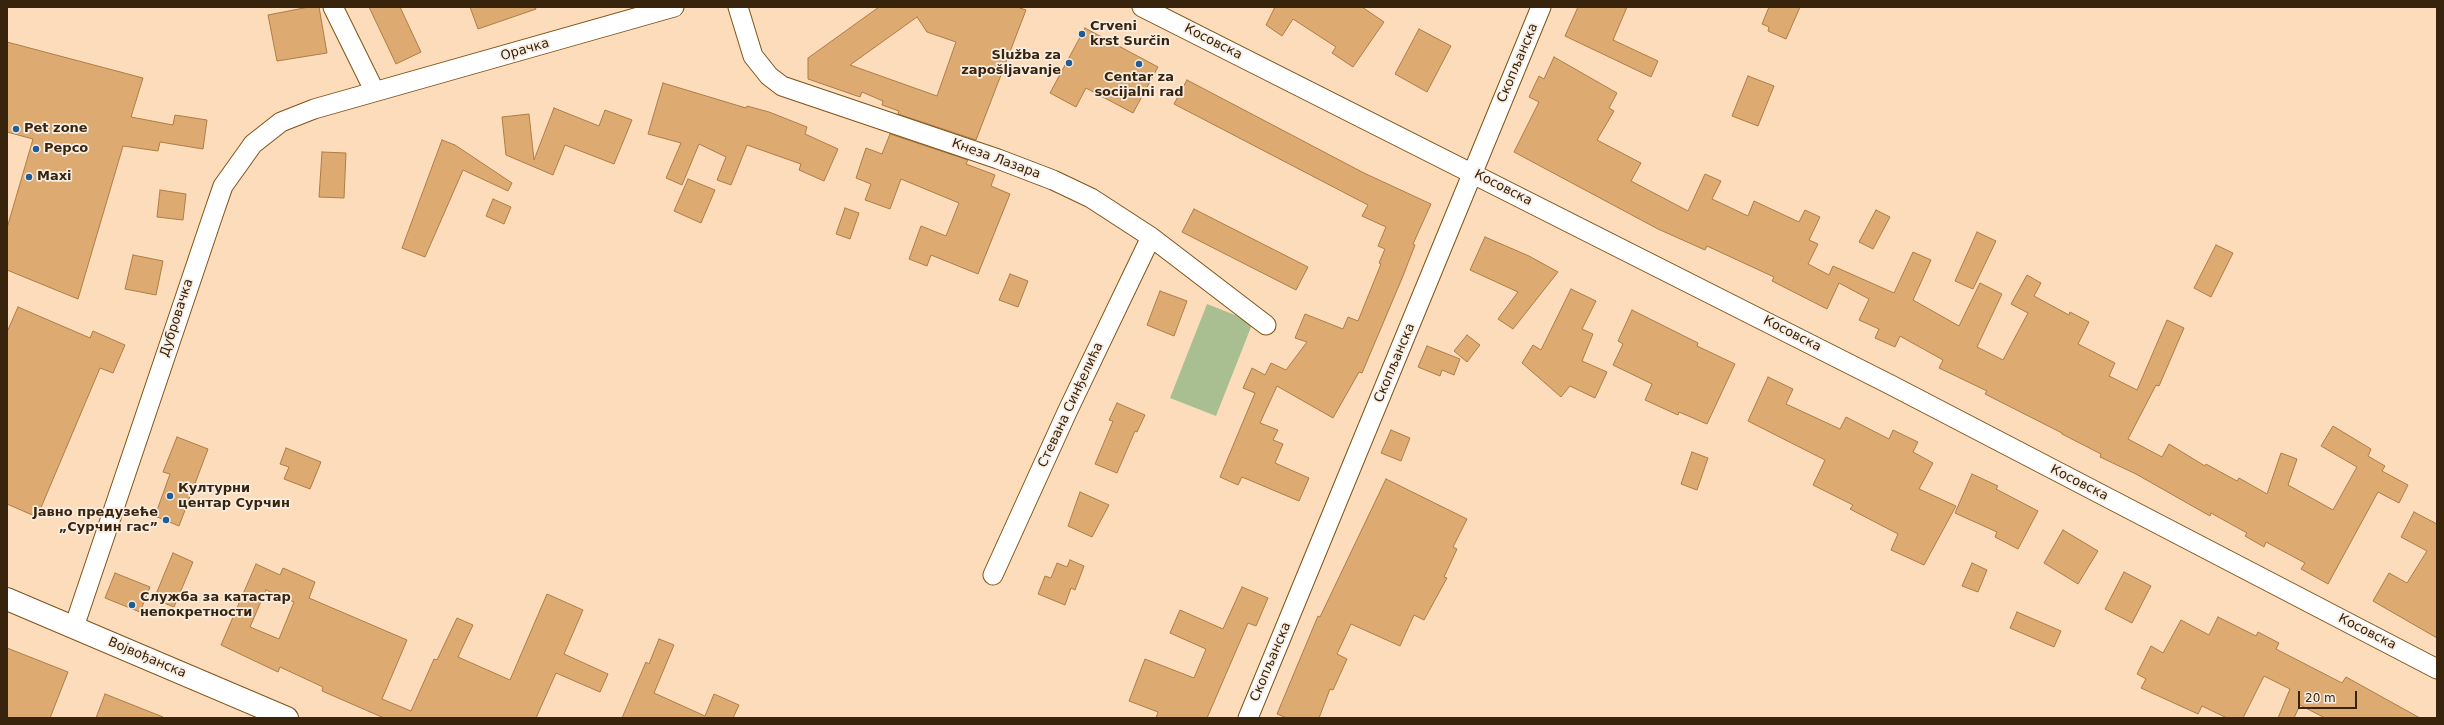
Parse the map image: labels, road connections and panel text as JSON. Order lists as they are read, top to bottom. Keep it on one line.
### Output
{"streets":{"main road":["Војвођанска"],"street":["Косовска","Орачка","Скопљанска","Кнеза Лазара","Дубровачка","Стевана Синђелића"]},"crossings":[["Косовска","Скопљанска"],["Орачка","Дубровачка"],["Кнеза Лазара","Стевана Синђелића"],["Дубровачка","Војвођанска"]],"places":["Crveni krst Surčin","Služba za zapošljavanje","Centar za socijalni rad","Pet zone","Pepco","Maxi","Културни центар Сурчин","Јавно предузеће „Сурчин гас”","Служба за катастар непокретности"],"scale_bar":"20 m"}
